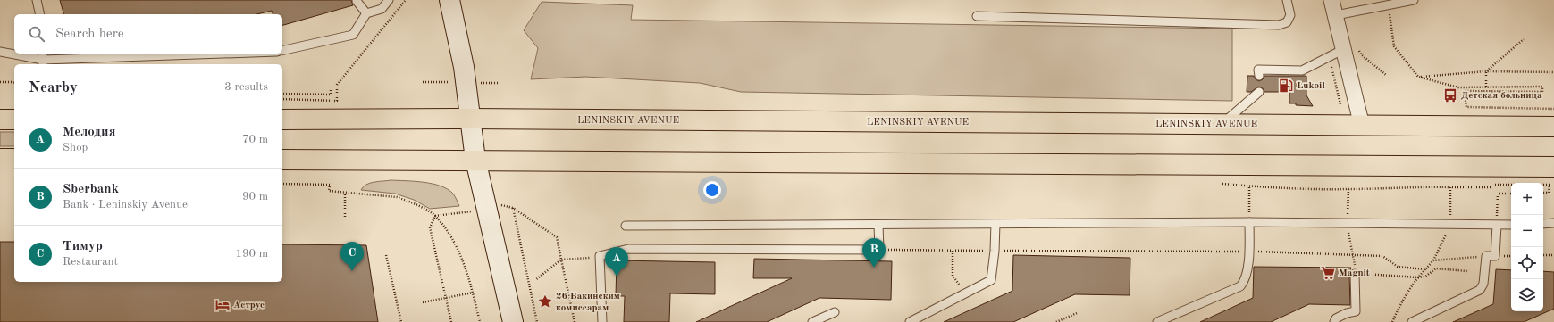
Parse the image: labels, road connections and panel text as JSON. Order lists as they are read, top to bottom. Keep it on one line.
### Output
{"streets":{"main road":["LENINSKIY AVENUE"]},"places":{"fuel station":["Lukoil"],"bus stop":["Детская больница"],"supermarket":["Magnit"],"place":["26 Бакинским комиссарам"],"hotel":["Аструс"]},"page":{"search":"Search here","heading":["Nearby","3 results"],"list":[{"mark":"A","name":"Мелодия","note":"Shop","value":"70 m"},{"mark":"B","name":"Sberbank","note":"Bank · Leninskiy Avenue","value":"90 m"},{"mark":"C","name":"Тимур","note":"Restaurant","value":"190 m"}],"map_buttons":["+","−"],"pins":["B","C","A"]}}
